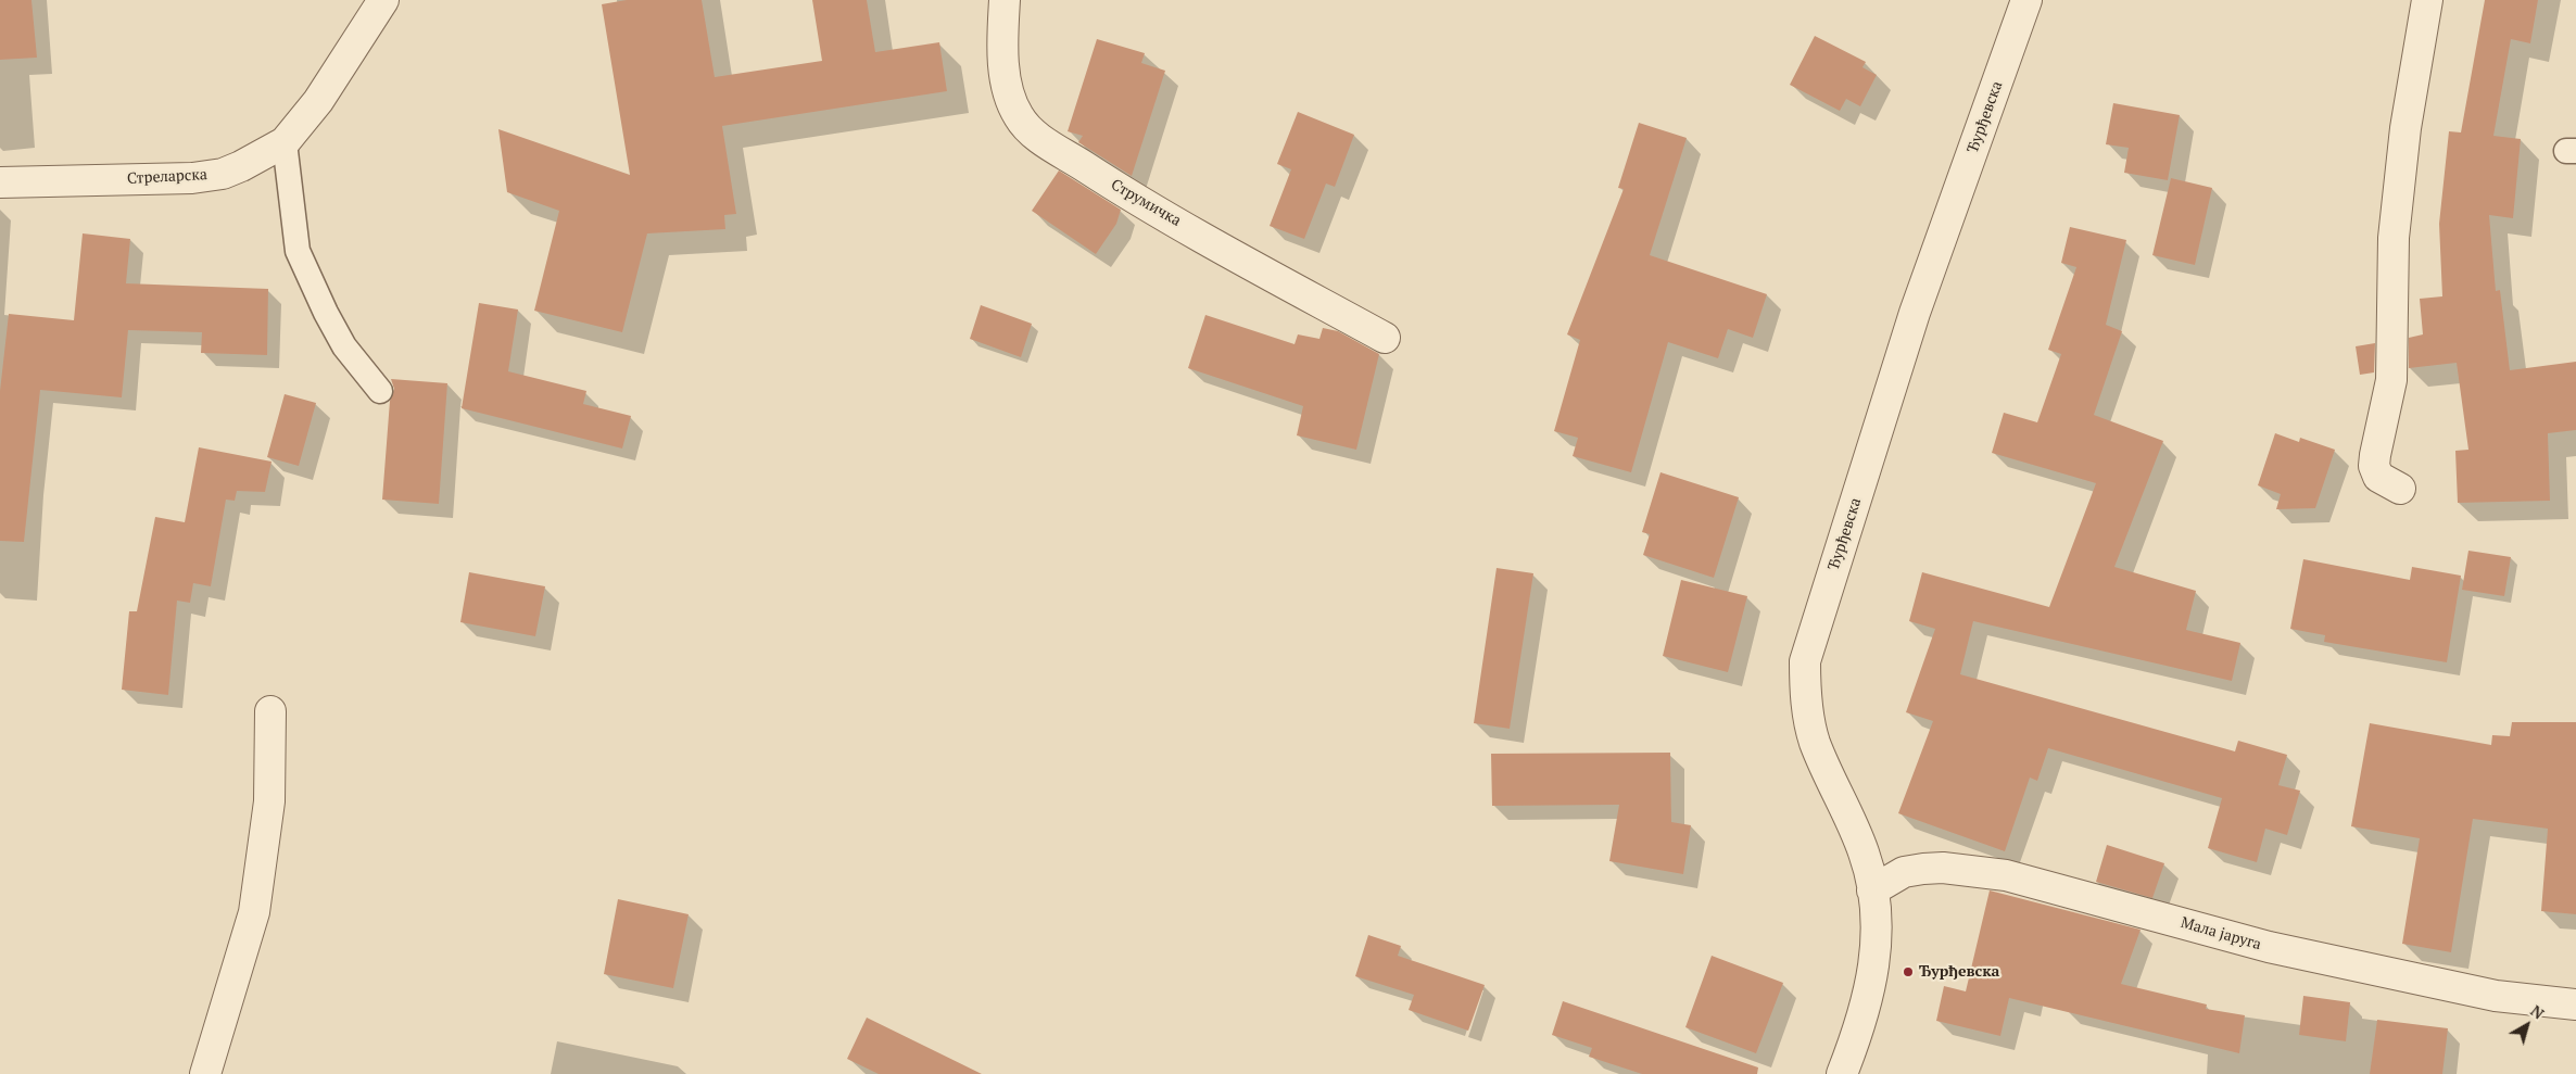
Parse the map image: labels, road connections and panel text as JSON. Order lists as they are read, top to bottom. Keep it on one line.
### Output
{"streets":{"street":["Ђурђевска","Стреларска","Струмичка","Мала јаруга"]},"crossings":[["Ђурђевска","Мала јаруга"]],"places":["Ђурђевска"],"north":"top right"}
